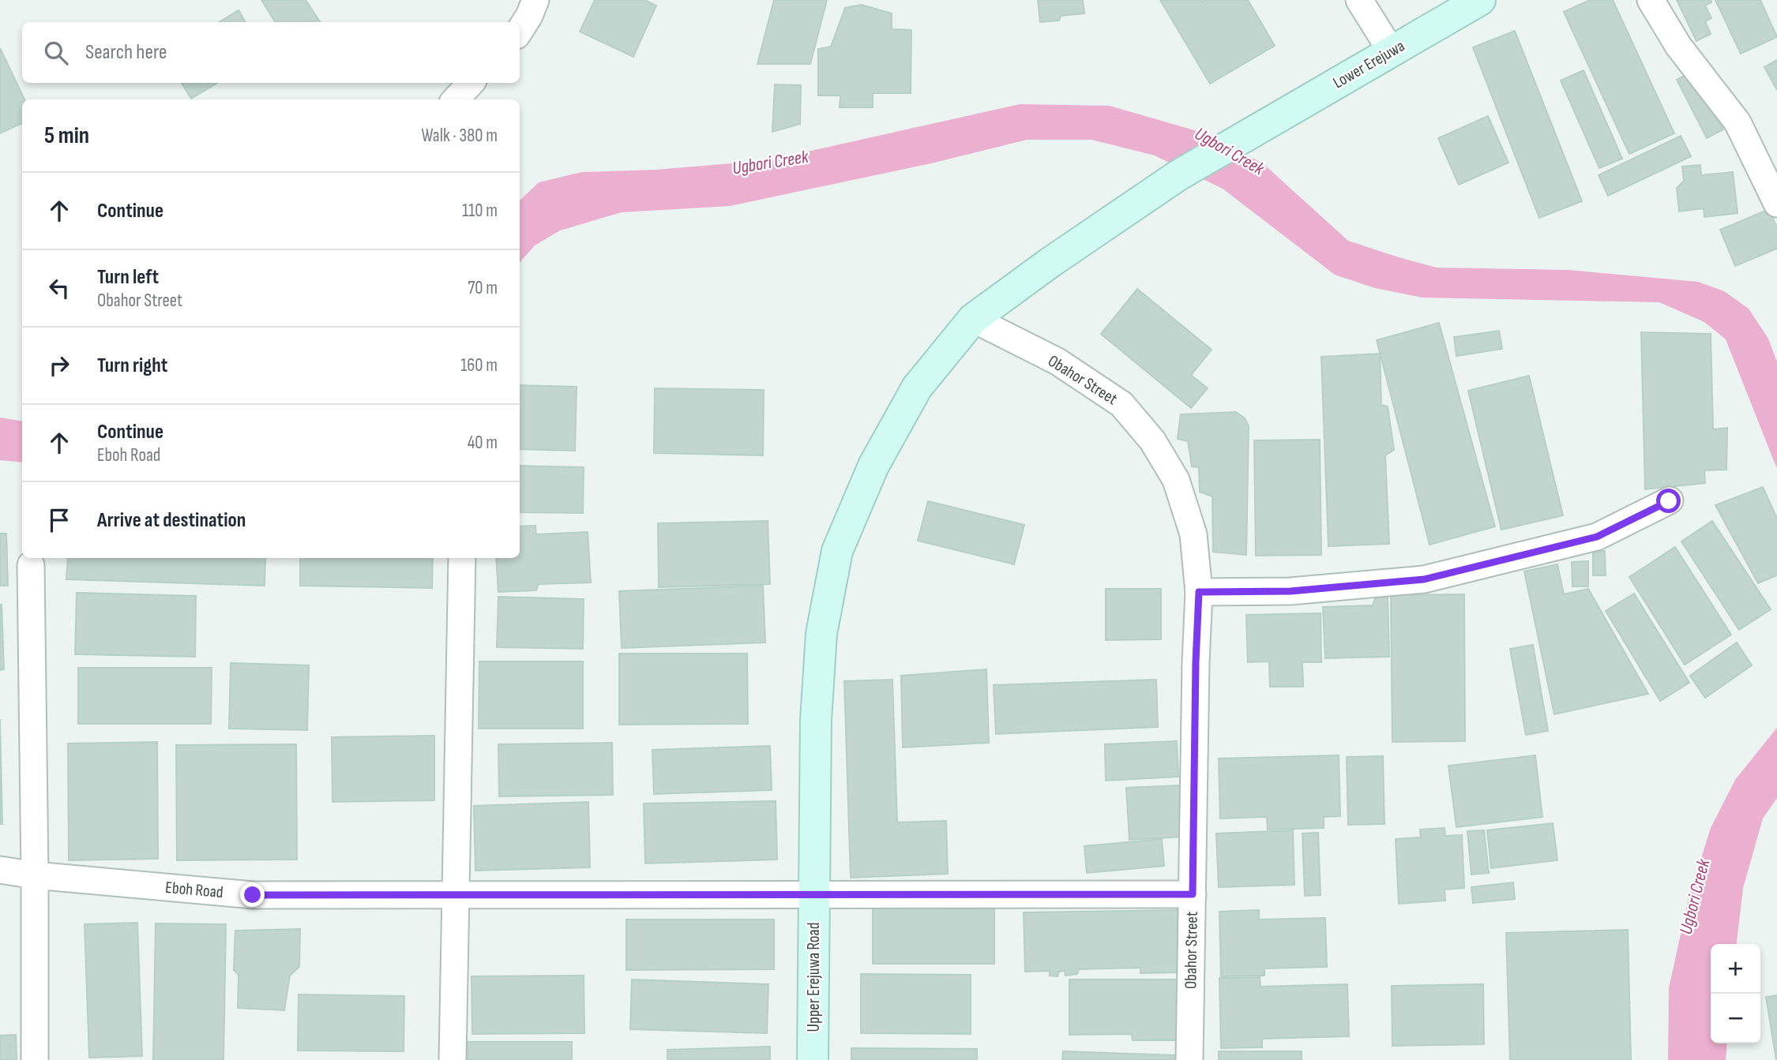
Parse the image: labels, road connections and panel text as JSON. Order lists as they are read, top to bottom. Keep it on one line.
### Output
{"streets":{"street":["Lower Erejuwa","Obahor Street","Eboh Road","Upper Erejuwa Road"]},"crossings":[["Lower Erejuwa","Obahor Street"],["Lower Erejuwa","Upper Erejuwa Road"],["Obahor Street","Eboh Road"],["Obahor Street","Upper Erejuwa Road"],["Eboh Road","Upper Erejuwa Road"]],"water":["Ugbori Creek"],"page":{"search":"Search here","heading":["5 min","Walk · 380 m"],"list":[["Continue","110 m"],["Turn left","Obahor Street","70 m"],["Turn right","160 m"],["Continue","Eboh Road","40 m"],"Arrive at destination"],"map_buttons":["+","−"]}}
